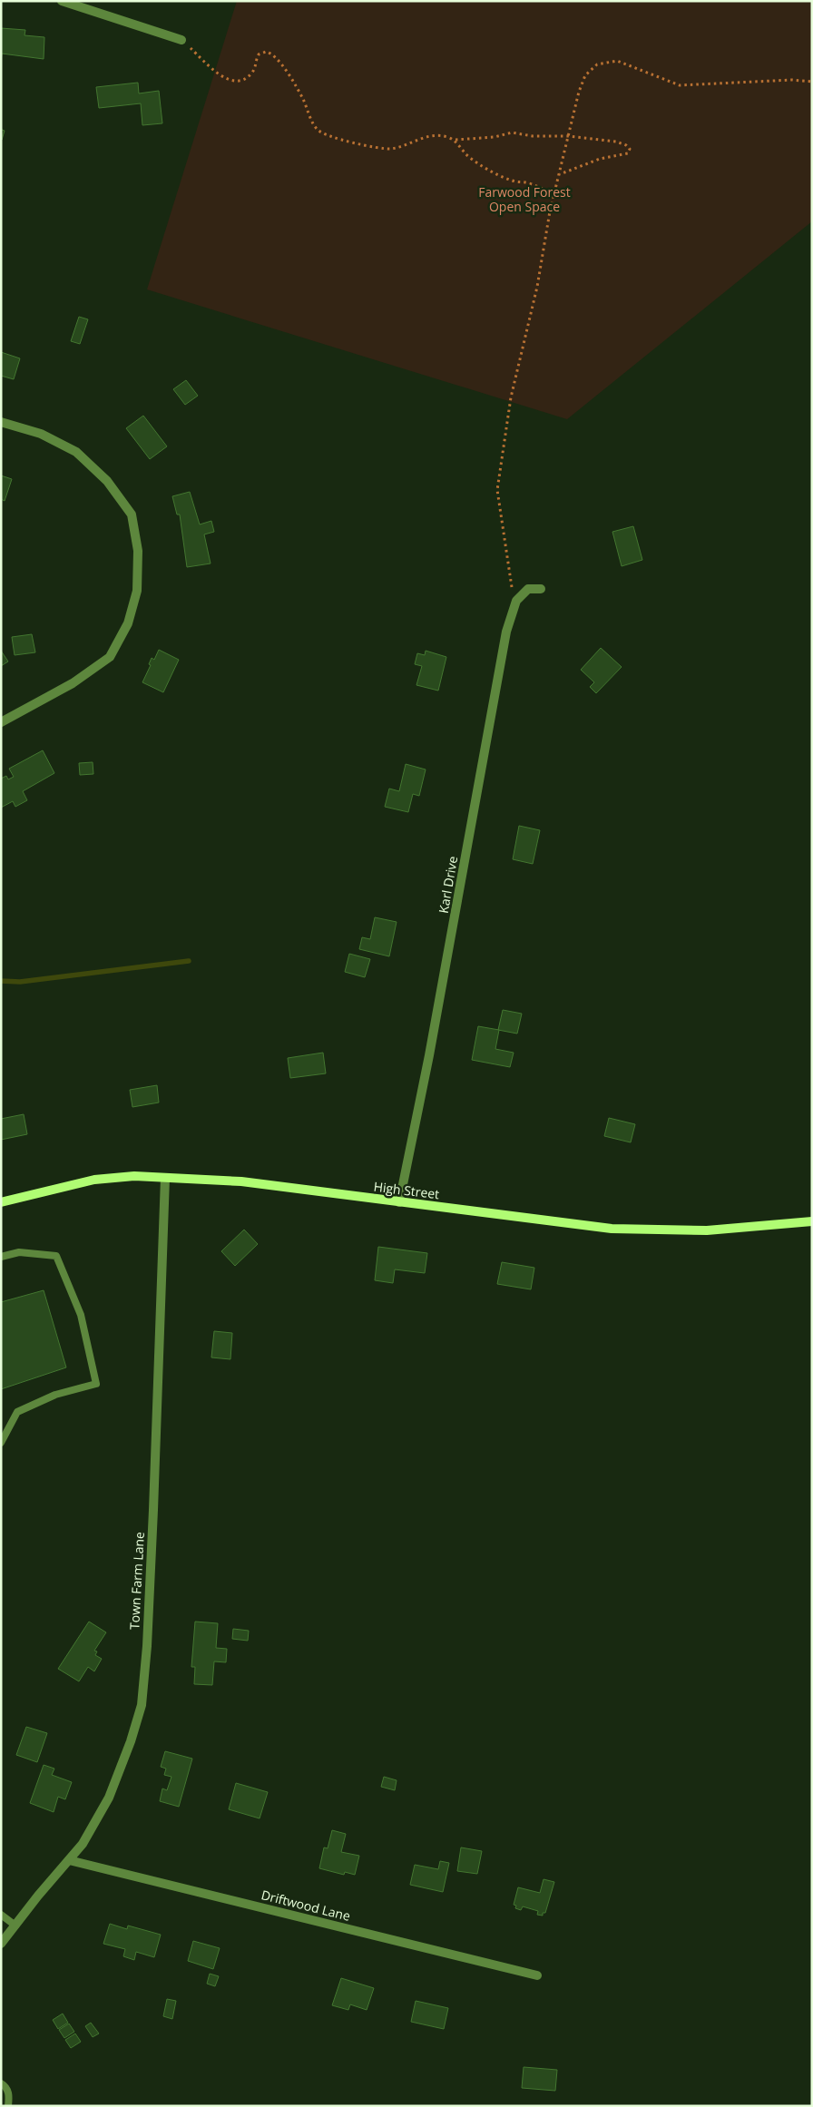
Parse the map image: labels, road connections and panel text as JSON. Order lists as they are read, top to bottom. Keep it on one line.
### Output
{"streets":{"main road":["High Street"],"street":["Karl Drive","Town Farm Lane","Driftwood Lane"]},"crossings":[["Karl Drive","High Street"],["High Street","Town Farm Lane"],["Town Farm Lane","Driftwood Lane"]],"parks":["Farwood Forest Open Space"]}
